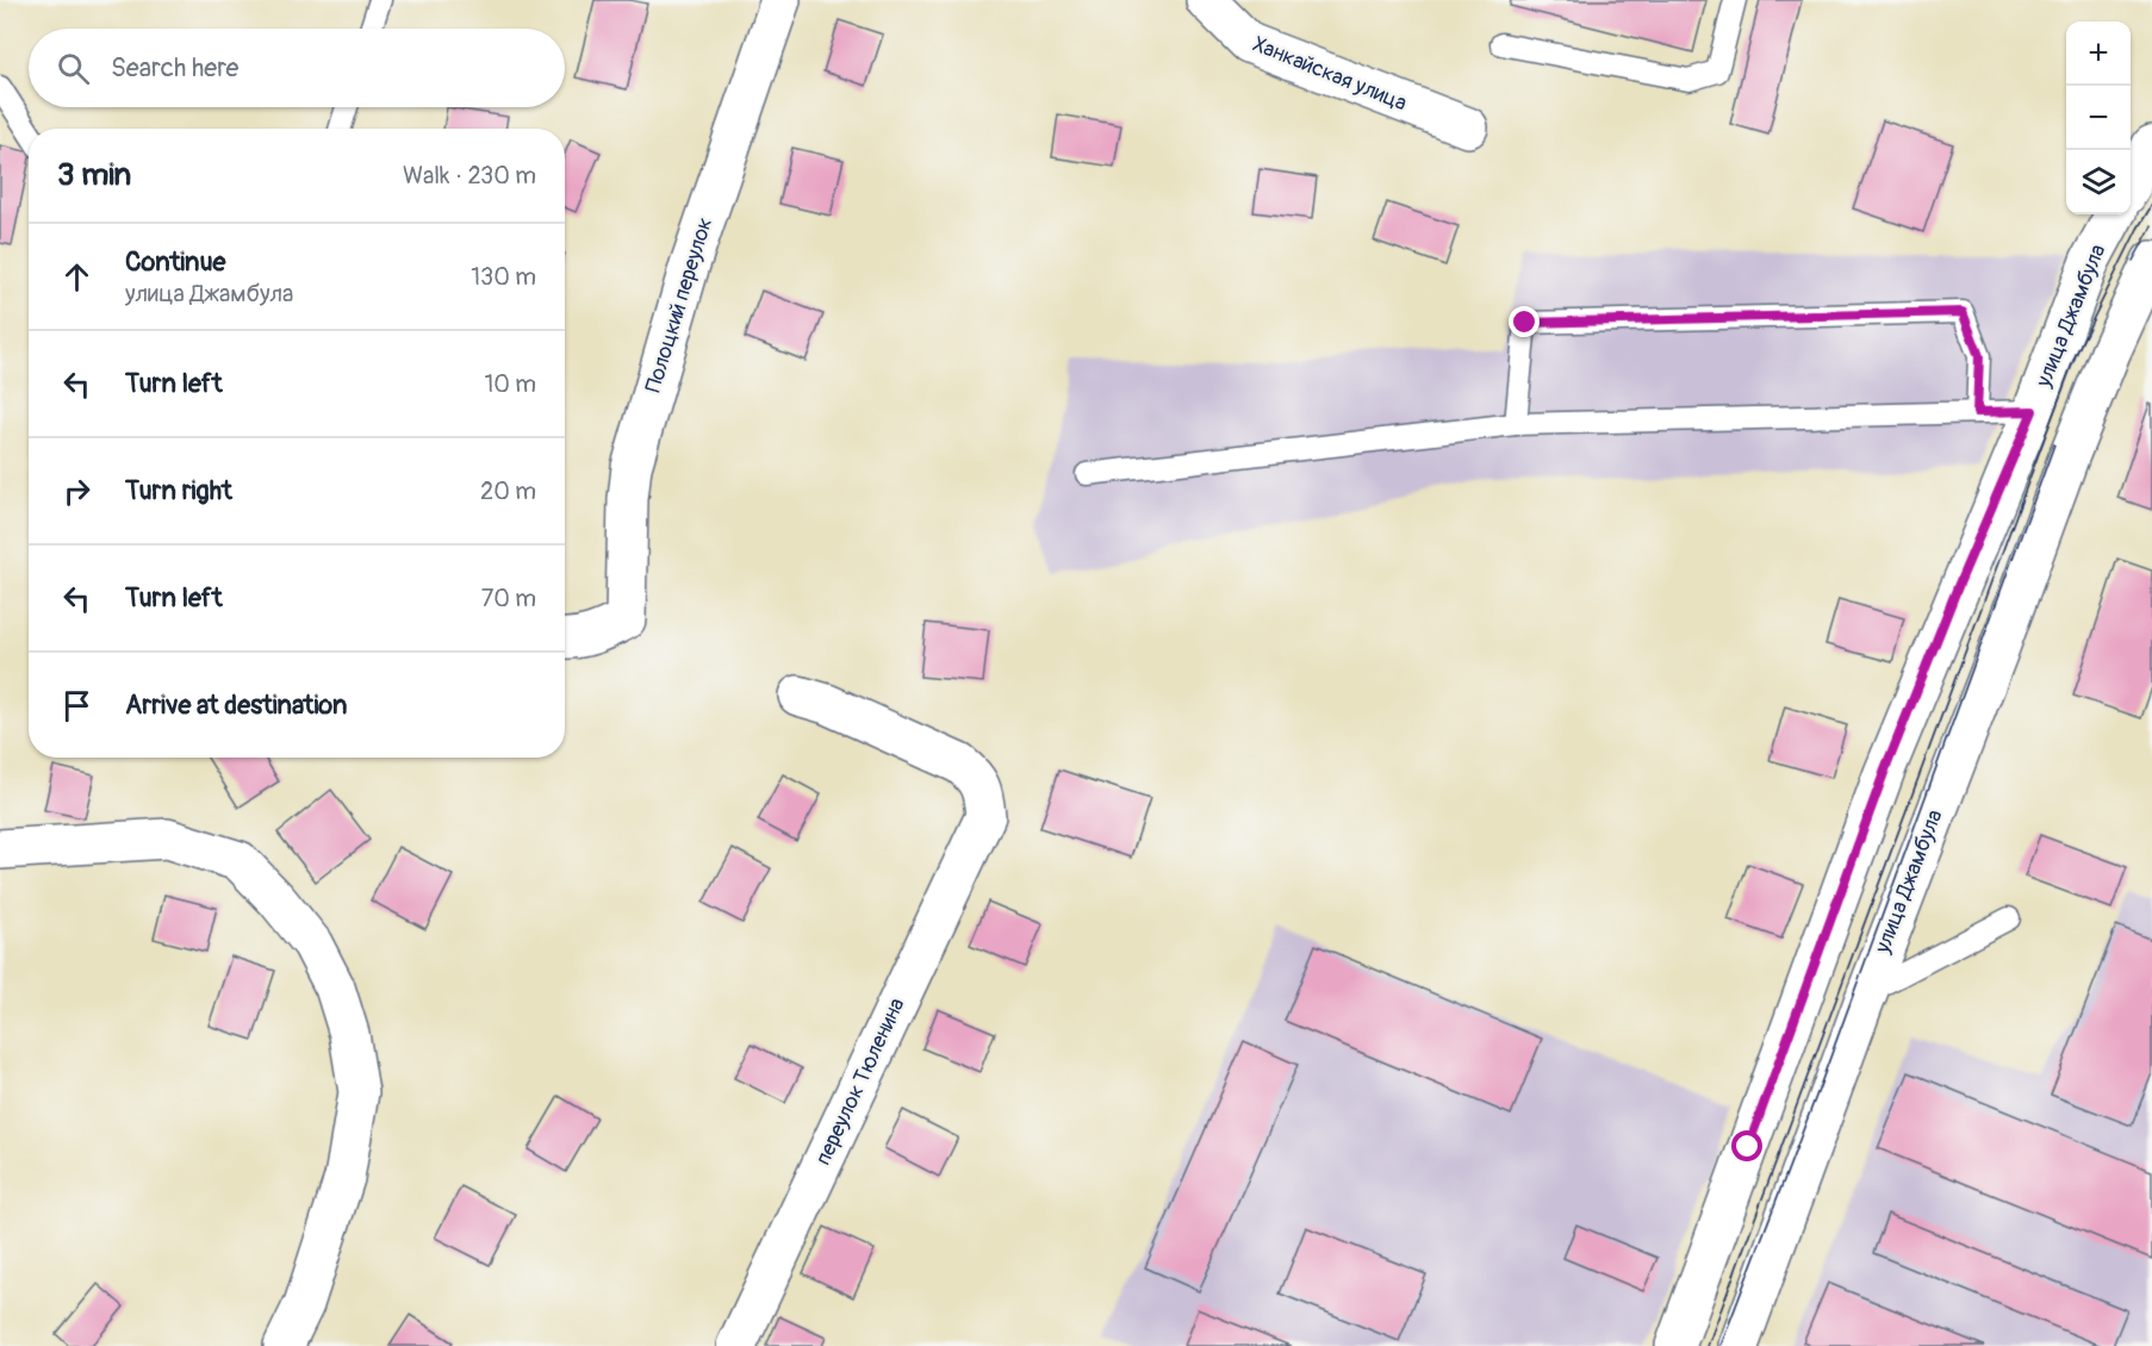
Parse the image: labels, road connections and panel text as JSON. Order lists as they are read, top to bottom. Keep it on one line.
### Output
{"streets":{"street":["Ханкайская улица","Полоцкий переулок","улица Джамбула","переулок Тюленина"]},"page":{"map_buttons":["+","−"],"search":"Search here","heading":["3 min","Walk · 230 m"],"list":[["Continue","улица Джамбула","130 m"],["Turn left","10 m"],["Turn right","20 m"],["Turn left","70 m"],"Arrive at destination"]}}
